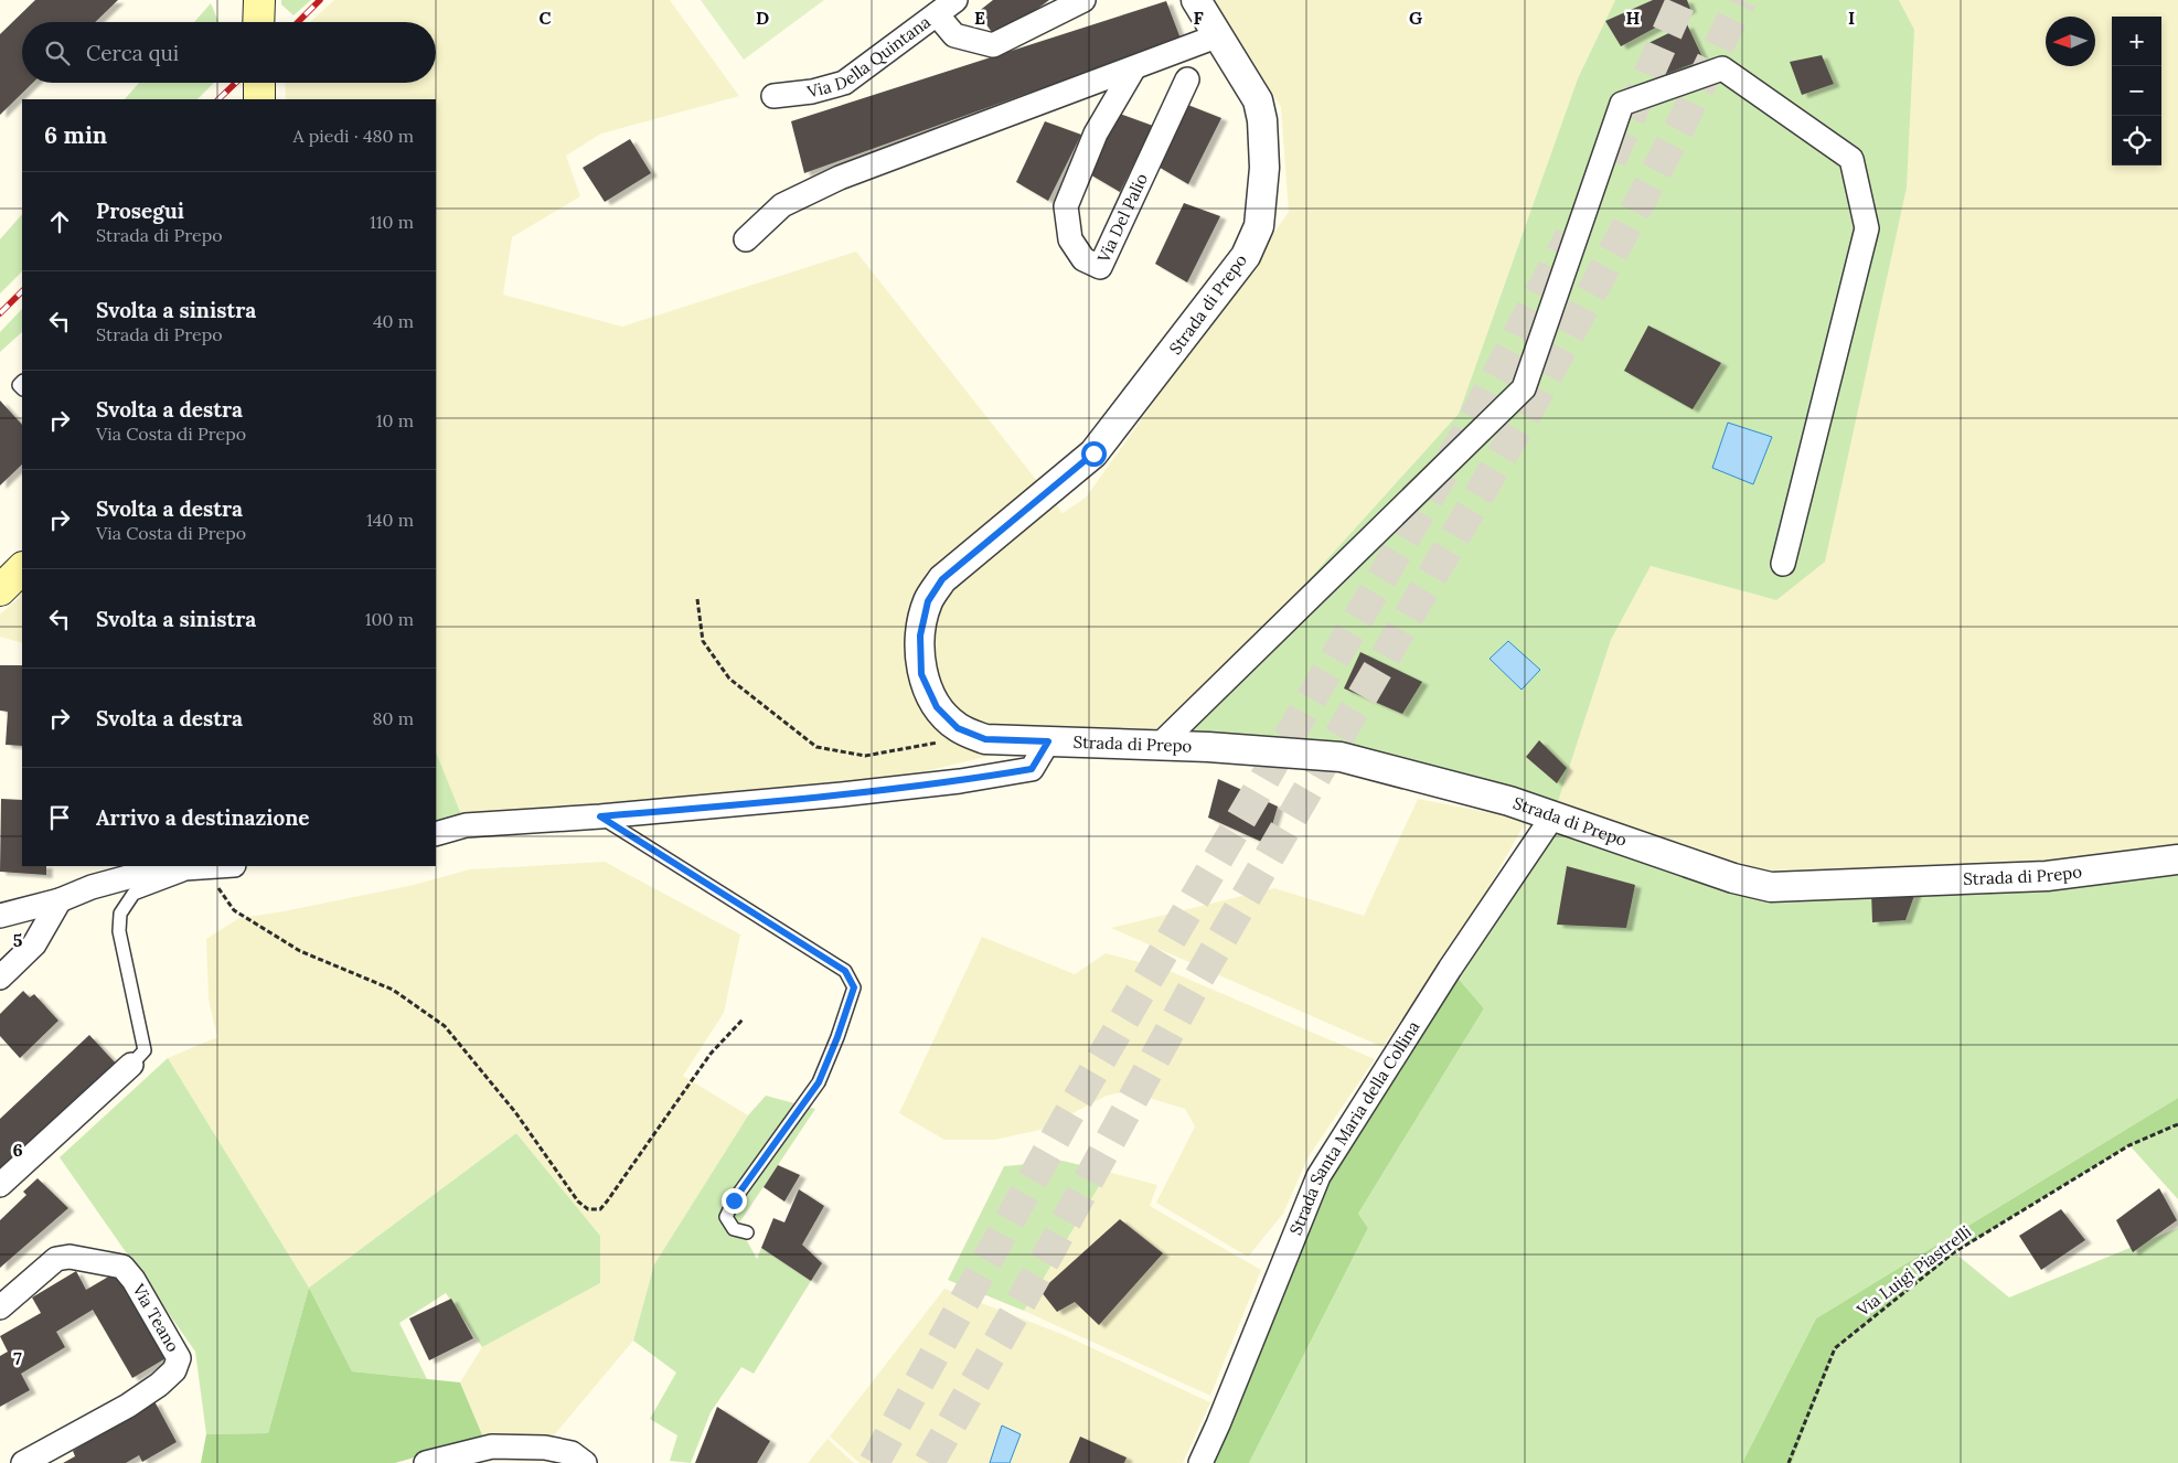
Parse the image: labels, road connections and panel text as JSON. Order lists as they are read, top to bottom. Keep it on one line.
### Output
{"streets":{"street":["Via Della Quintana","Via Del Palio","Strada di Prepo","Strada Santa Maria della Collina","Via Teano"],"path":["Via Luigi Piastrelli"]},"crossings":[["Strada di Prepo","Strada Santa Maria della Collina"]],"north":"left","page":{"map_buttons":["+","−"],"search":"Cerca qui","heading":["6 min","A piedi · 480 m"],"list":[["Prosegui","Strada di Prepo","110 m"],["Svolta a sinistra","Strada di Prepo","40 m"],["Svolta a destra","Via Costa di Prepo","10 m"],["Svolta a destra","Via Costa di Prepo","140 m"],["Svolta a sinistra","100 m"],["Svolta a destra","80 m"],"Arrivo a destinazione"]},"grid":{"columns":["C","D","E","F","G","H","I"],"rows":["5","6","7"]}}
